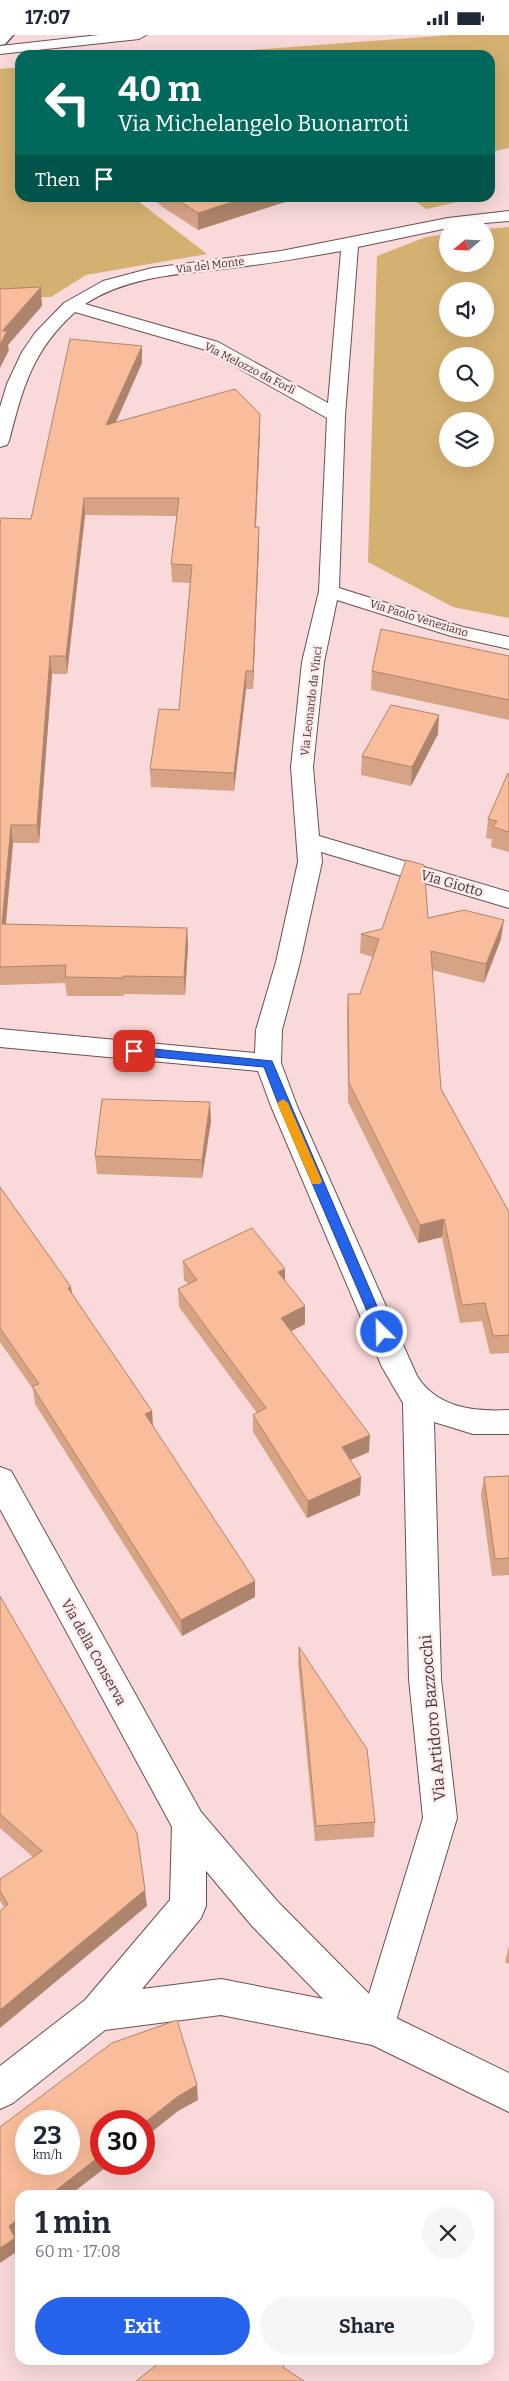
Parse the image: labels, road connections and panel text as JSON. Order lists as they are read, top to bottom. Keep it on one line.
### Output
{"streets":{"street":["Via del Monte","Via Melozzo da Forlì","Via Paolo Veneziano","Via Leonardo da Vinci","Via Giotto","Via della Conserva","Via Artidoro Bazzocchi"]},"crossings":[["Via del Monte","Via Melozzo da Forlì"],["Via del Monte","Via Leonardo da Vinci"],["Via Melozzo da Forlì","Via Leonardo da Vinci"],["Via Paolo Veneziano","Via Leonardo da Vinci"],["Via Leonardo da Vinci","Via Giotto"],["Via della Conserva","Via Artidoro Bazzocchi"]],"north":"left","page":{"status":"17:07","turn":["40 m","Via Michelangelo Buonarroti"],"then":"Then","speed":"23 km/h","limit":"30","heading":["1 min","60 m · 17:08"],"buttons":["Exit","Share"]}}
